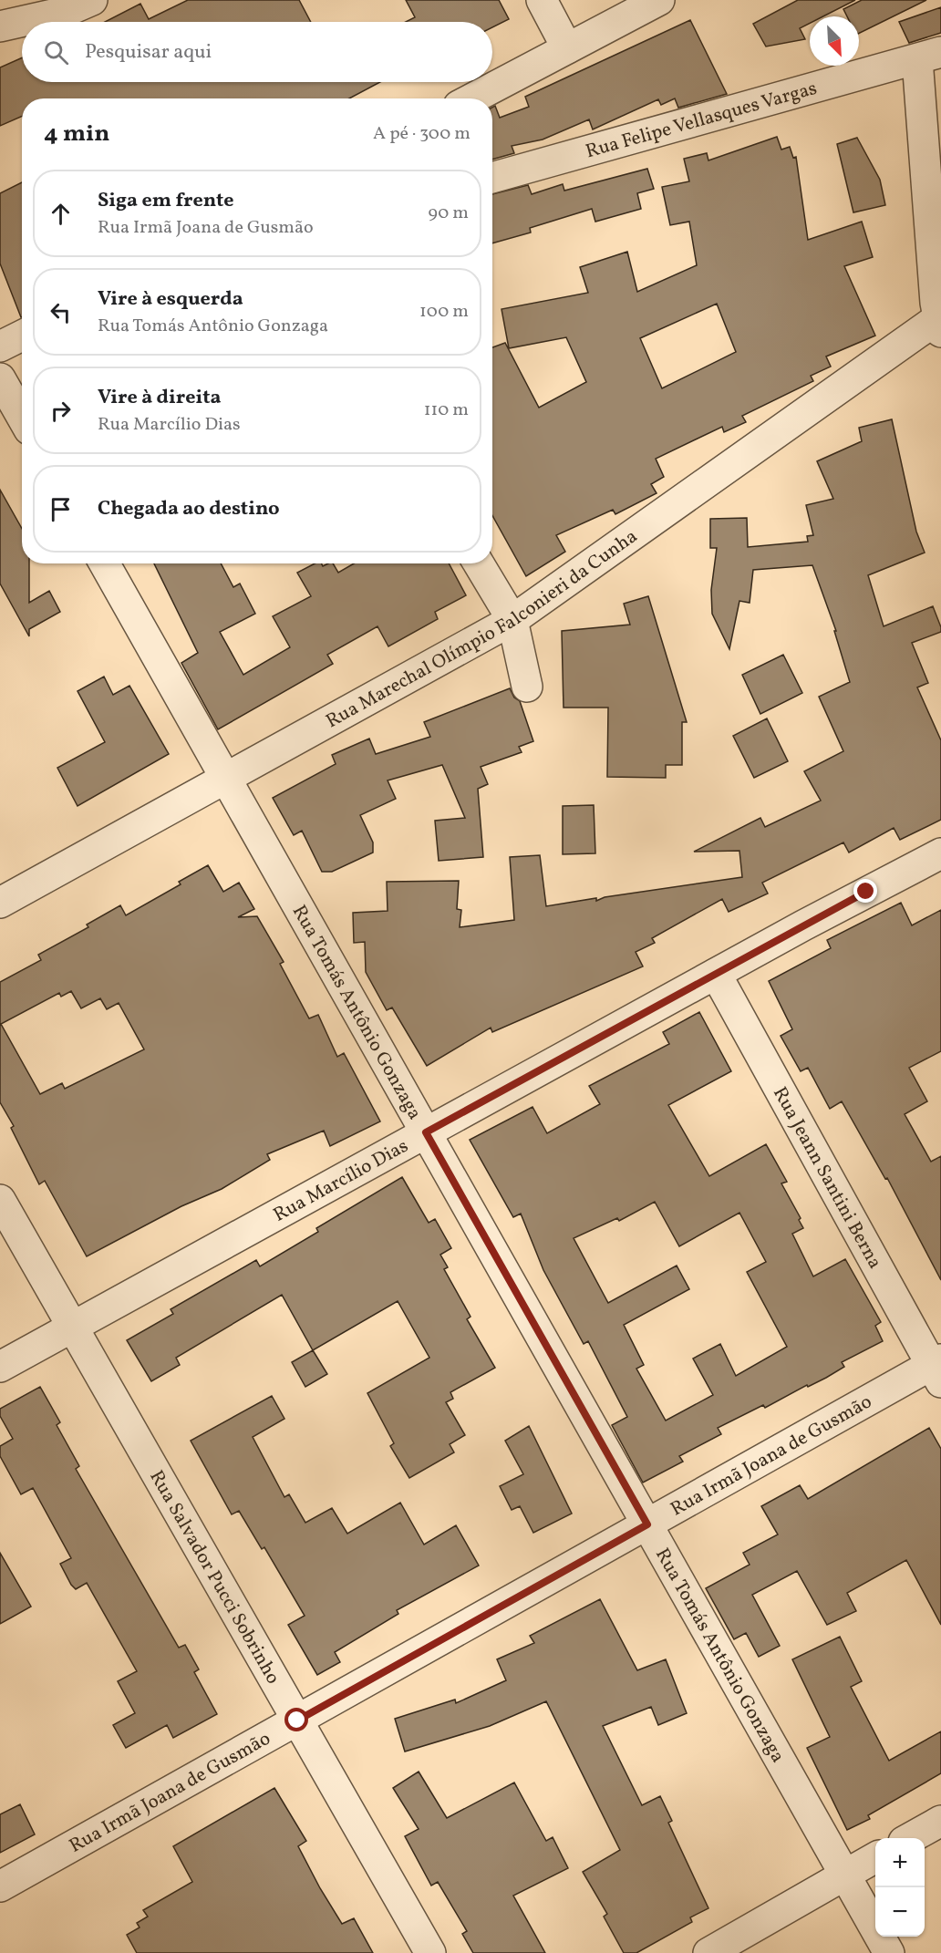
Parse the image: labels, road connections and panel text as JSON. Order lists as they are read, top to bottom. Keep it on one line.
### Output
{"streets":{"street":["Rua Felipe Vellasques Vargas","Rua Marechal Olímpio Falconieri da Cunha","Rua Tomás Antônio Gonzaga","Rua Jeann Santini Berna","Rua Marcílio Dias","Rua Irmã Joana de Gusmão","Rua Salvador Pucci Sobrinho"]},"crossings":[["Rua Marechal Olímpio Falconieri da Cunha","Rua Tomás Antônio Gonzaga"],["Rua Tomás Antônio Gonzaga","Rua Marcílio Dias"],["Rua Tomás Antônio Gonzaga","Rua Irmã Joana de Gusmão"],["Rua Jeann Santini Berna","Rua Marcílio Dias"],["Rua Jeann Santini Berna","Rua Irmã Joana de Gusmão"],["Rua Marcílio Dias","Rua Salvador Pucci Sobrinho"],["Rua Irmã Joana de Gusmão","Rua Salvador Pucci Sobrinho"]],"north":"bottom right","page":{"search":"Pesquisar aqui","heading":["4 min","A pé · 300 m"],"list":[["Siga em frente","Rua Irmã Joana de Gusmão","90 m"],["Vire à esquerda","Rua Tomás Antônio Gonzaga","100 m"],["Vire à direita","Rua Marcílio Dias","110 m"],"Chegada ao destino"],"map_buttons":["+","−"]}}
